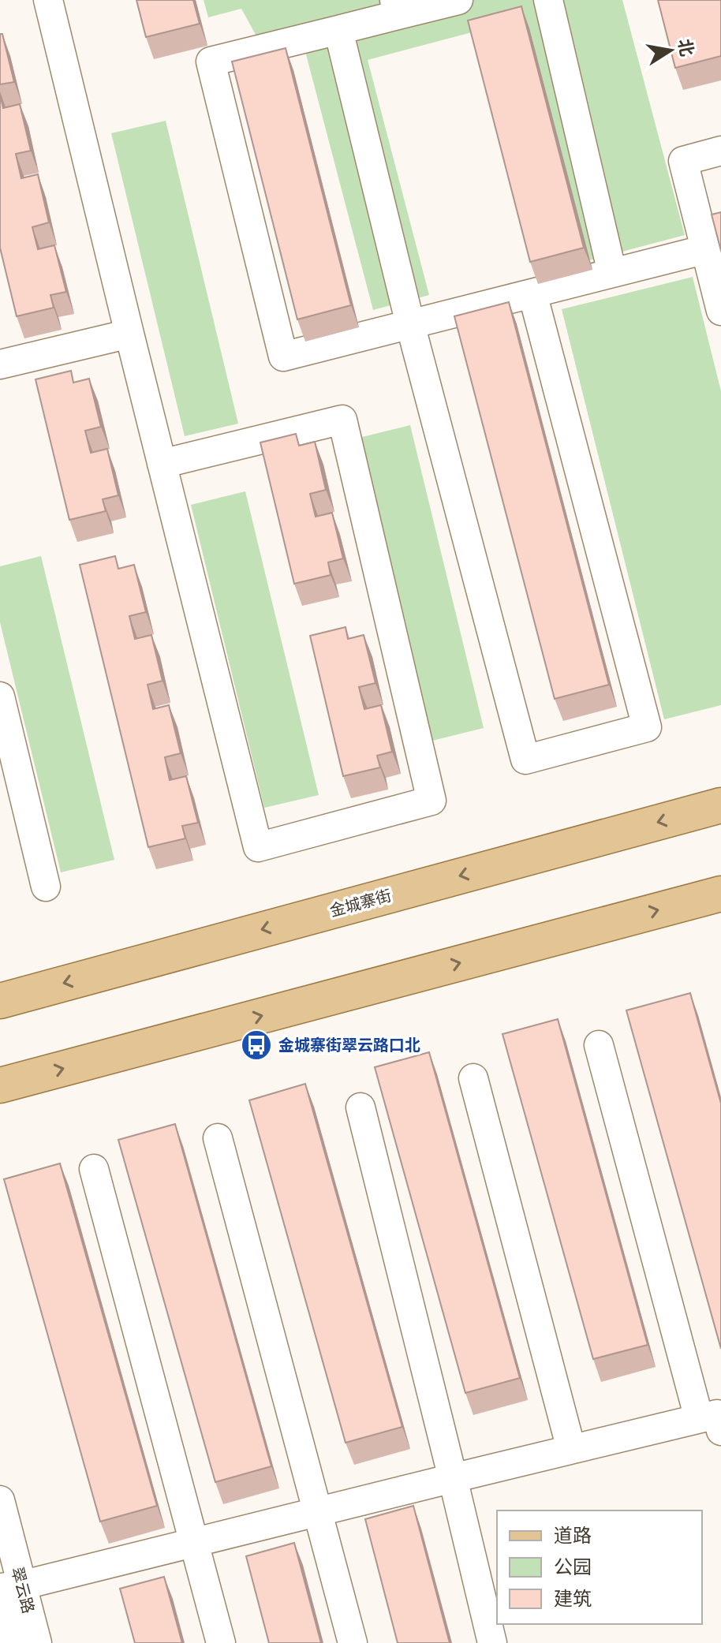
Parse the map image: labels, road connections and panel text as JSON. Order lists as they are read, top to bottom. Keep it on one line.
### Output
{"streets":{"main road":["金城寨街"],"street":["翠云路"]},"places":{"bus stop":["金城寨街翠云路口北"]},"legend":["道路","公园","建筑"],"north":"right"}
